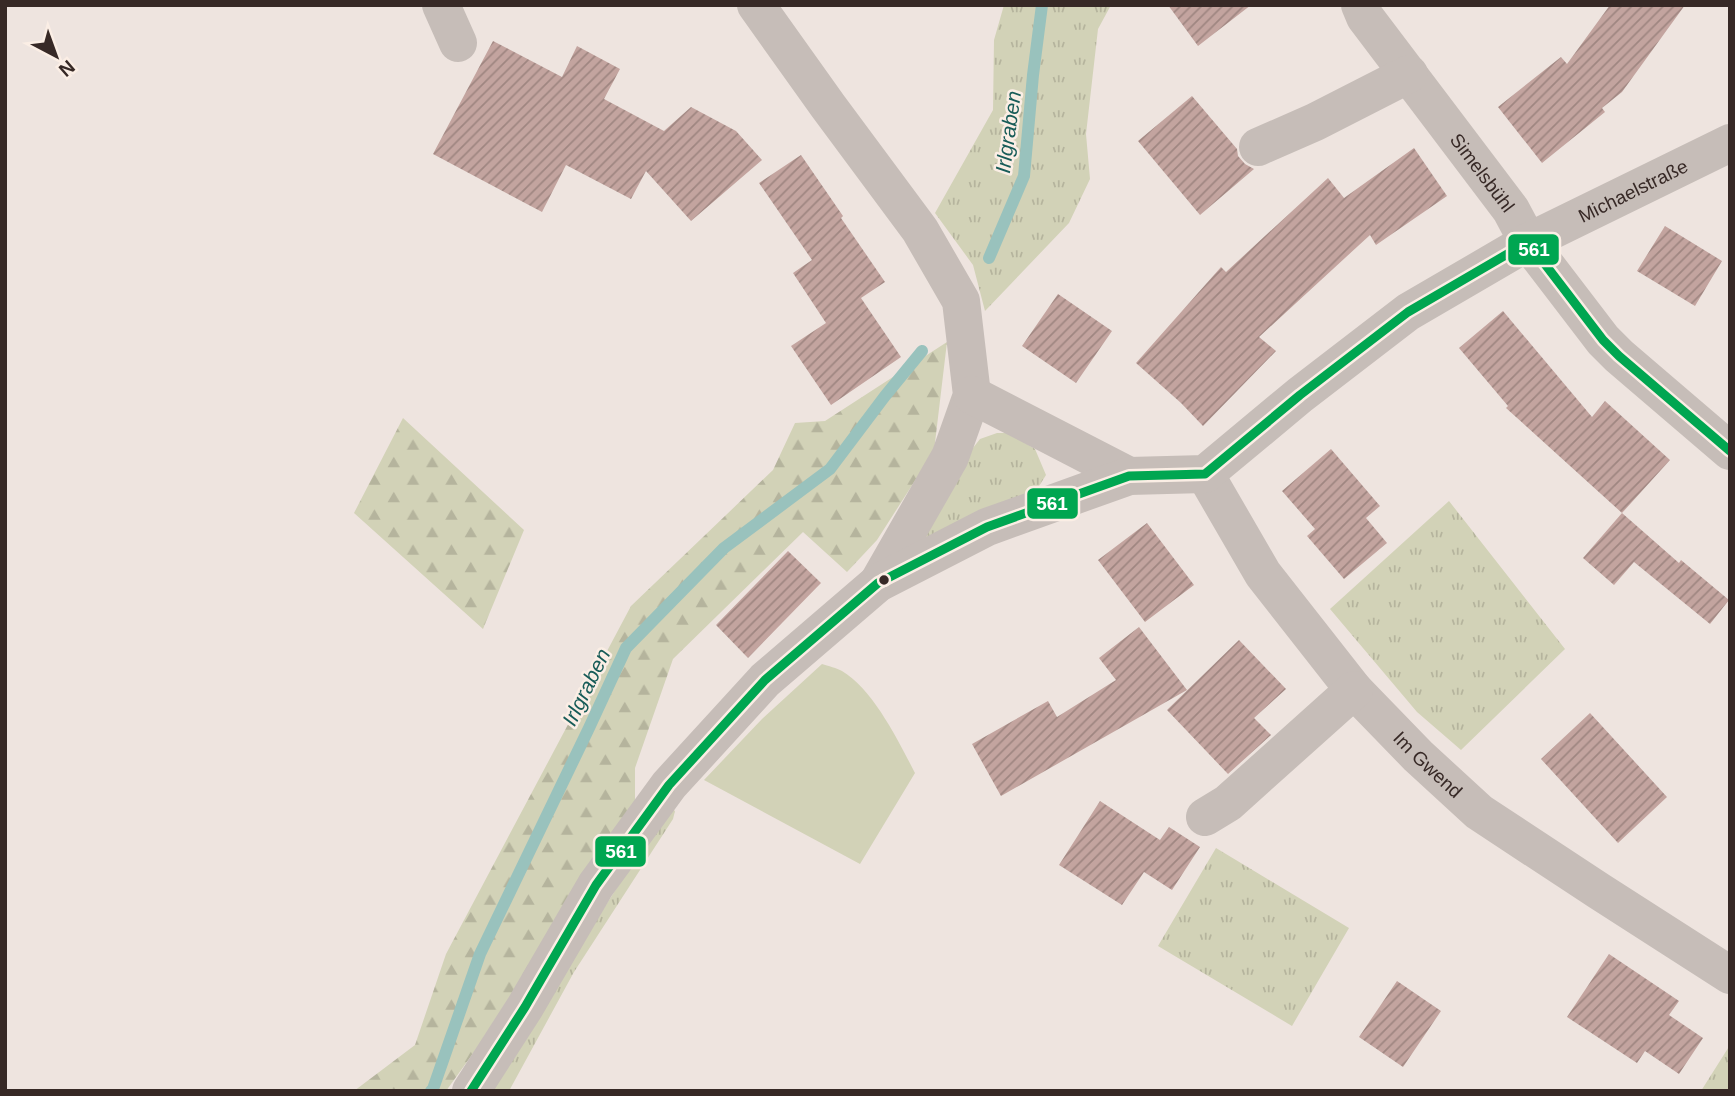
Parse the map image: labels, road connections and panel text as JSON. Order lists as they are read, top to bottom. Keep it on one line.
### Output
{"streets":{"street":["Simelsbühl","Michaelstraße","Im Gwend"]},"crossings":[["Simelsbühl","Michaelstraße"],["Michaelstraße","Im Gwend"]],"water":["Irlgraben"],"lines":["transit line 561"],"north":"bottom right"}
